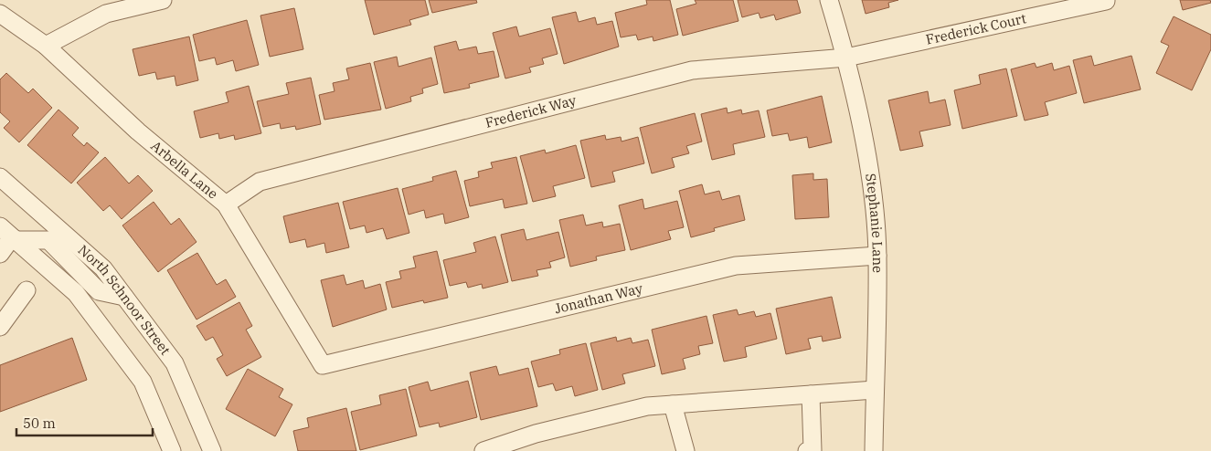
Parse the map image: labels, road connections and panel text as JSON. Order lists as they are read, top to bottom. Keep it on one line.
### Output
{"streets":{"street":["Frederick Court","Frederick Way","Arbella Lane","Stephanie Lane","Jonathan Way","North Schnoor Street"]},"crossings":[["Frederick Court","Frederick Way"],["Frederick Court","Stephanie Lane"],["Frederick Way","Arbella Lane"],["Frederick Way","Stephanie Lane"],["Arbella Lane","Jonathan Way"],["Stephanie Lane","Jonathan Way"]],"scale_bar":"50 m"}
